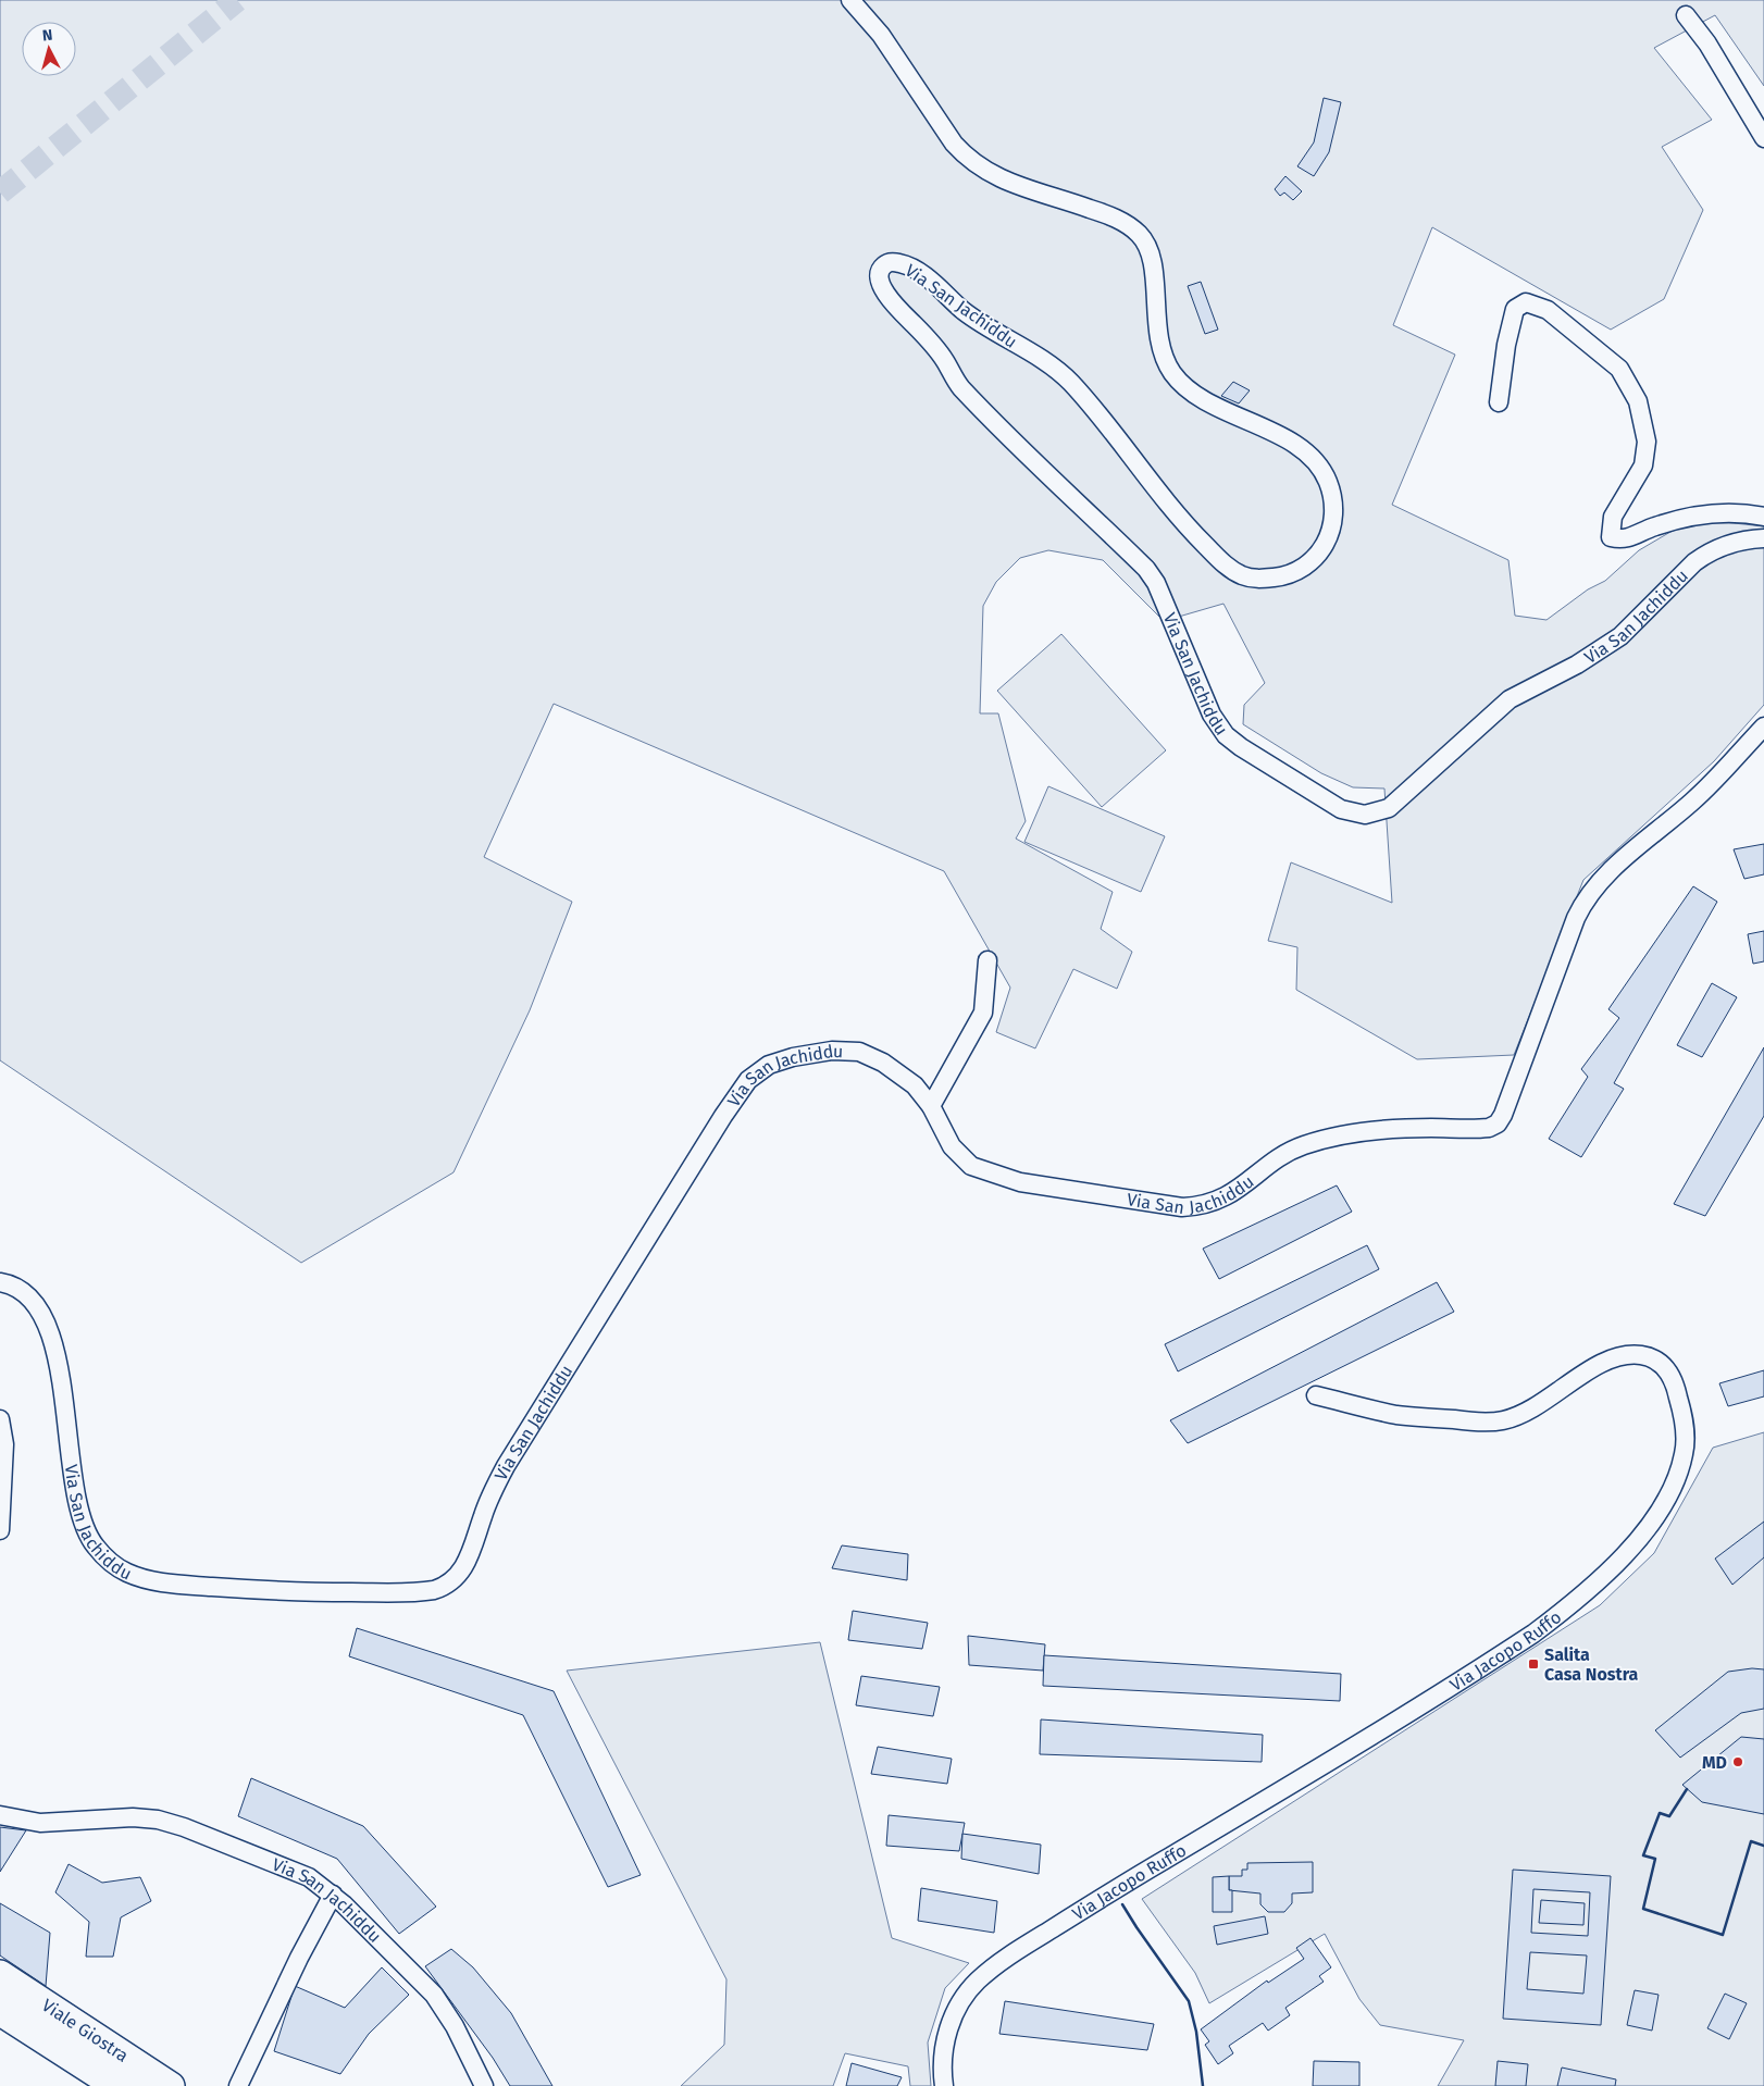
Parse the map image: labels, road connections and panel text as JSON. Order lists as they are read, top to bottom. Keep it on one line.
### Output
{"streets":{"main road":["Viale Giostra"],"street":["Via San Jachiddu","Via Jacopo Ruffo"]},"places":{"transit":["Salita Casa Nostra"],"other":["MD"]},"north":"top"}
